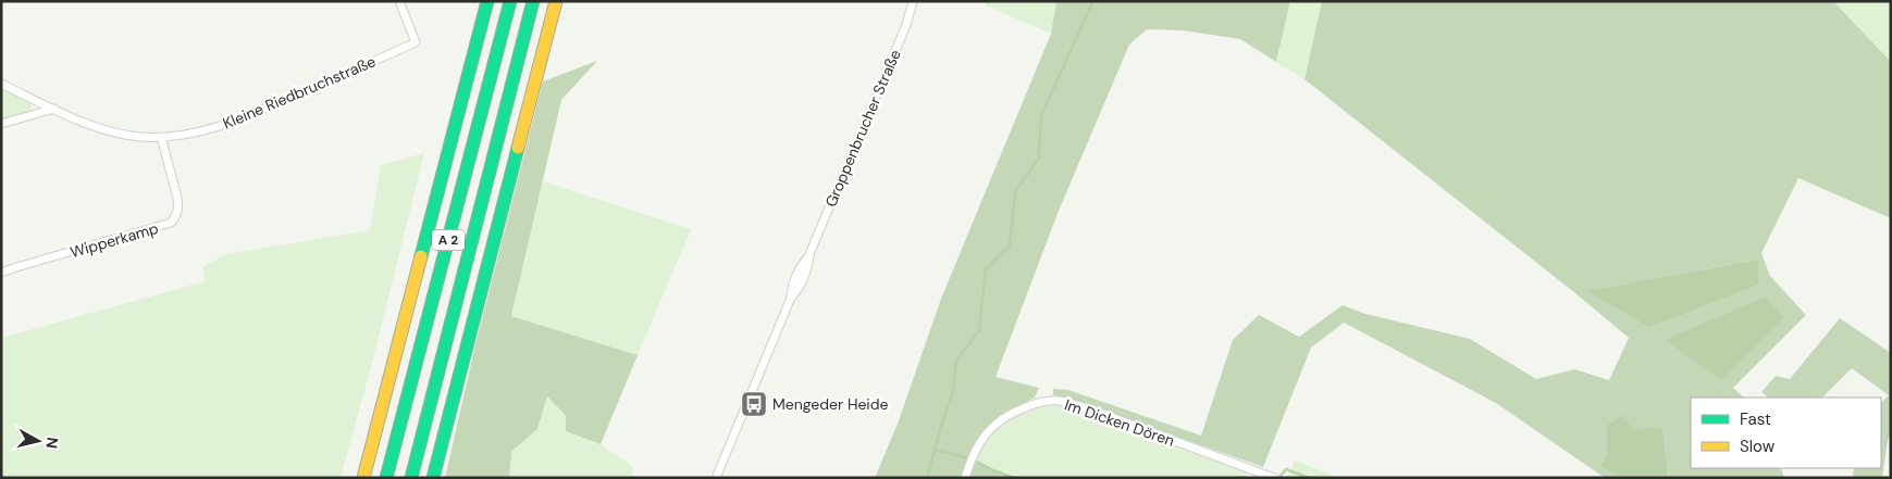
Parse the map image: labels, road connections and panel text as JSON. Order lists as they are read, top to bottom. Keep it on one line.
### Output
{"streets":{"highway":["A 2"],"street":["Kleine Riedbruchstraße","Groppenbrucher Straße","Wipperkamp","Im Dicken Dören"]},"crossings":[["Kleine Riedbruchstraße","Wipperkamp"]],"places":{"bus stop":["Mengeder Heide"]},"legend":["Fast","Slow"],"north":"right"}
